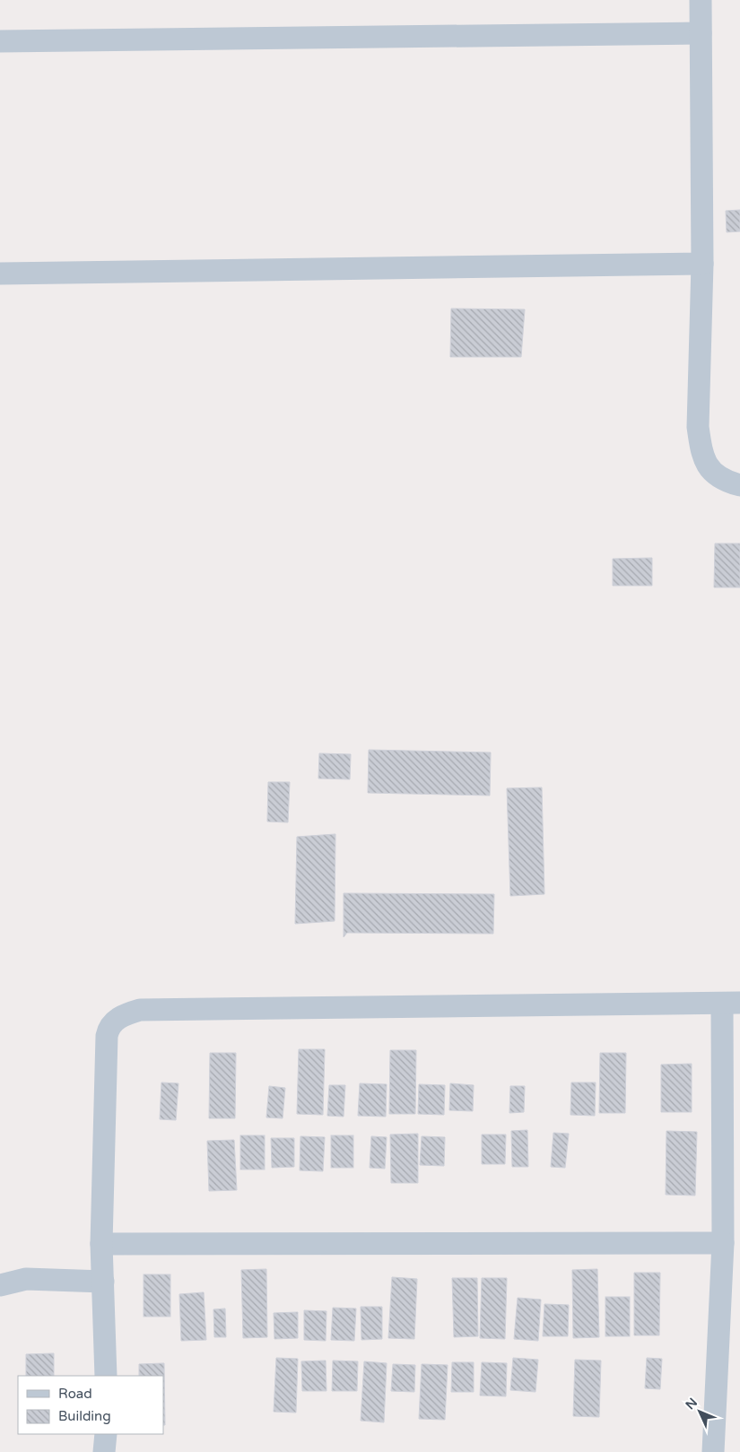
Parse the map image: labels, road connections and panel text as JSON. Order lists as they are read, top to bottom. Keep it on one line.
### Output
{"legend":["Road","Building"],"north":"top left"}
